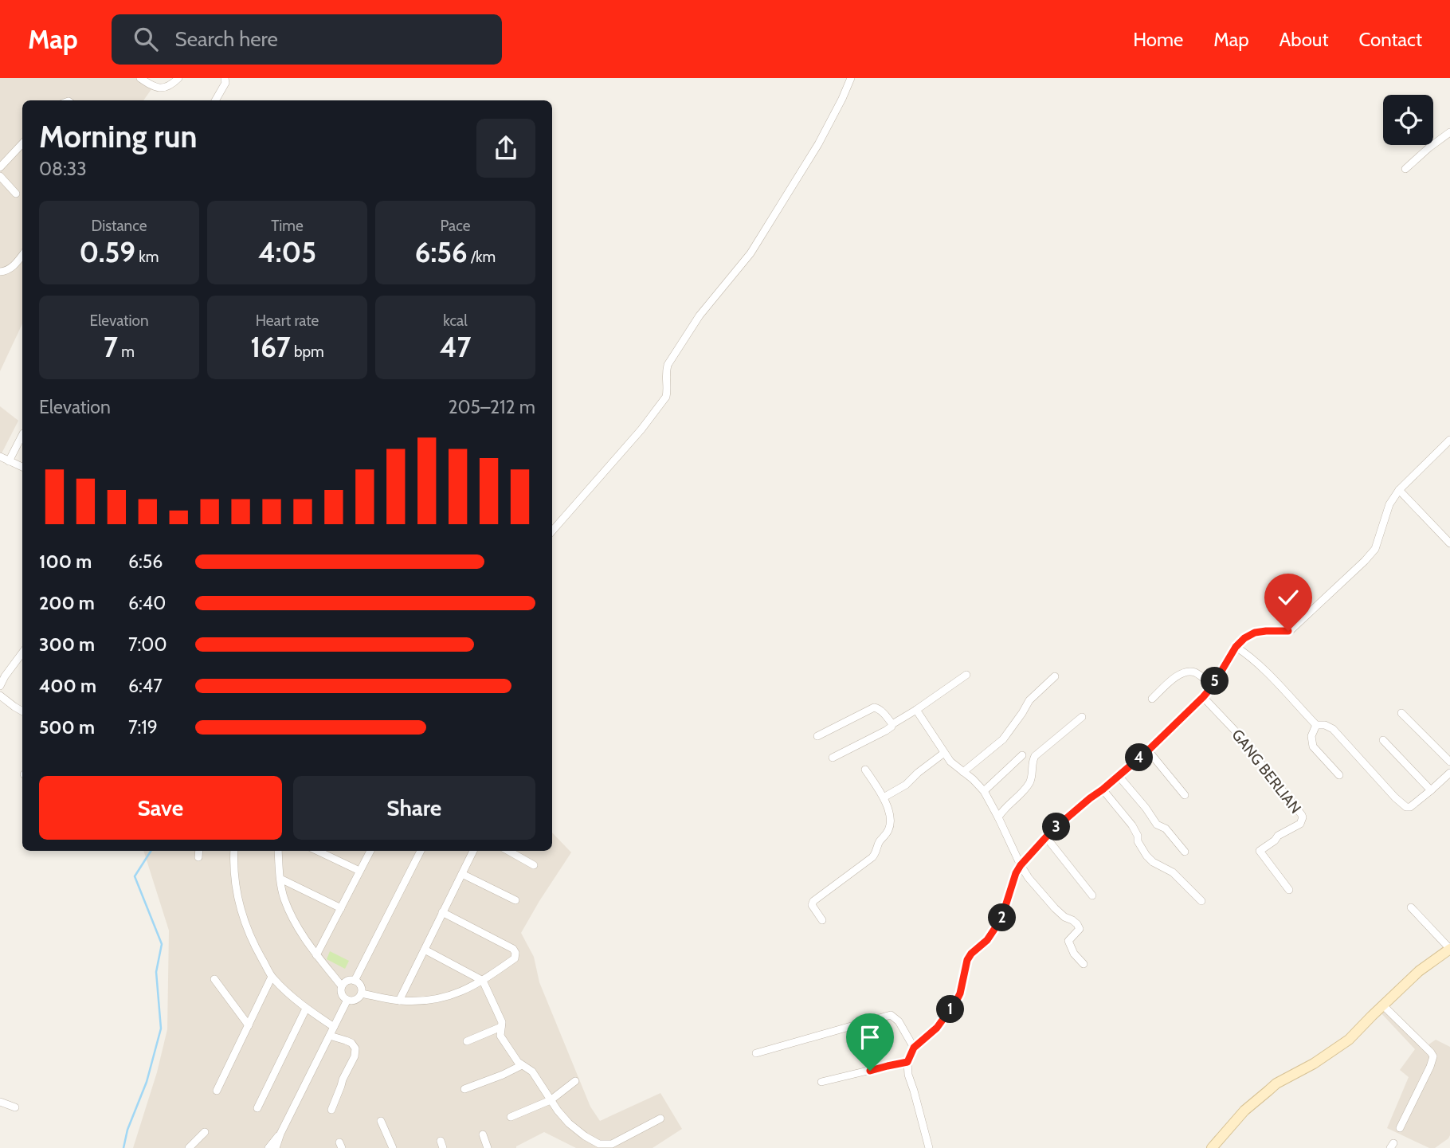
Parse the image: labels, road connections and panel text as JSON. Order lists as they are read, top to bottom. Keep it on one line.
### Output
{"streets":{"street":["GANG BERLIAN"]},"page":{"header":"Map","search":"Search here","nav":["Home","Map","About","Contact"],"heading":["Morning run","08:33"],"stats":[["Distance","0.59 km"],["Time","4:05"],["Pace","6:56 /km"],["Elevation","7 m"],["Heart rate","167 bpm"],["kcal","47"]],"chart":["Elevation","205–212 m"],"list":[{"name":"100 m","note":"6:56"},{"name":"200 m","note":"6:40"},{"name":"300 m","note":"7:00"},{"name":"400 m","note":"6:47"},{"name":"500 m","note":"7:19"}],"pins":["5","4","3","2","1"],"buttons":["Save","Share"]}}
